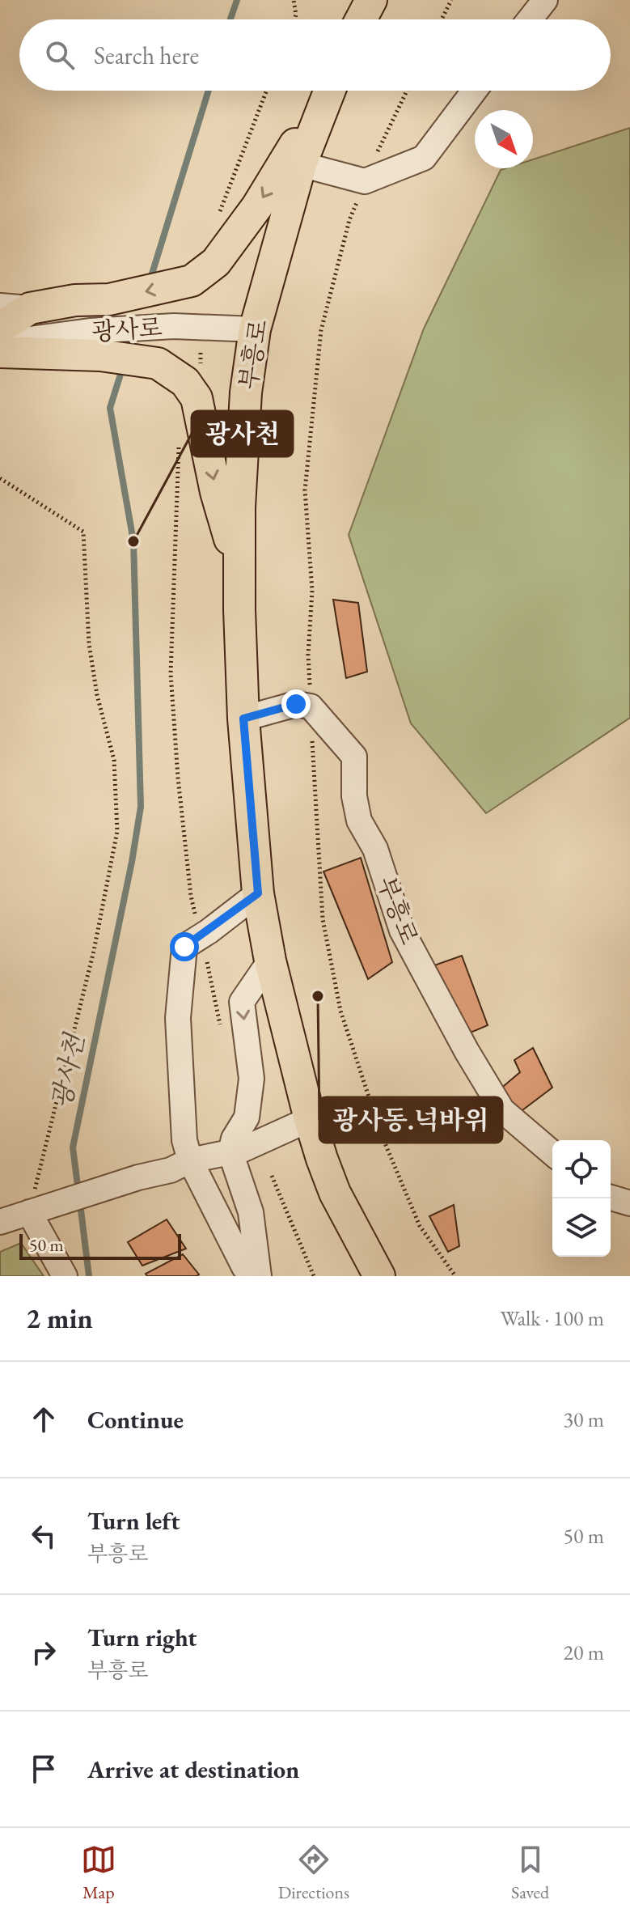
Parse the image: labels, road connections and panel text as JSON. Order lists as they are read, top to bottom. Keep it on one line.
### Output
{"streets":{"main road":["부흥로"],"street":["광사로"]},"crossings":[["광사로","부흥로"]],"water":["광사천"],"places":["광사천","광사동.넉바위"],"scale_bar":"50 m","north":"bottom right","page":{"search":"Search here","scale":"50 m","heading":["2 min","Walk · 100 m"],"list":[["Continue","30 m"],["Turn left","부흥로","50 m"],["Turn right","부흥로","20 m"],"Arrive at destination"],"nav":["Map","Directions","Saved"]}}
